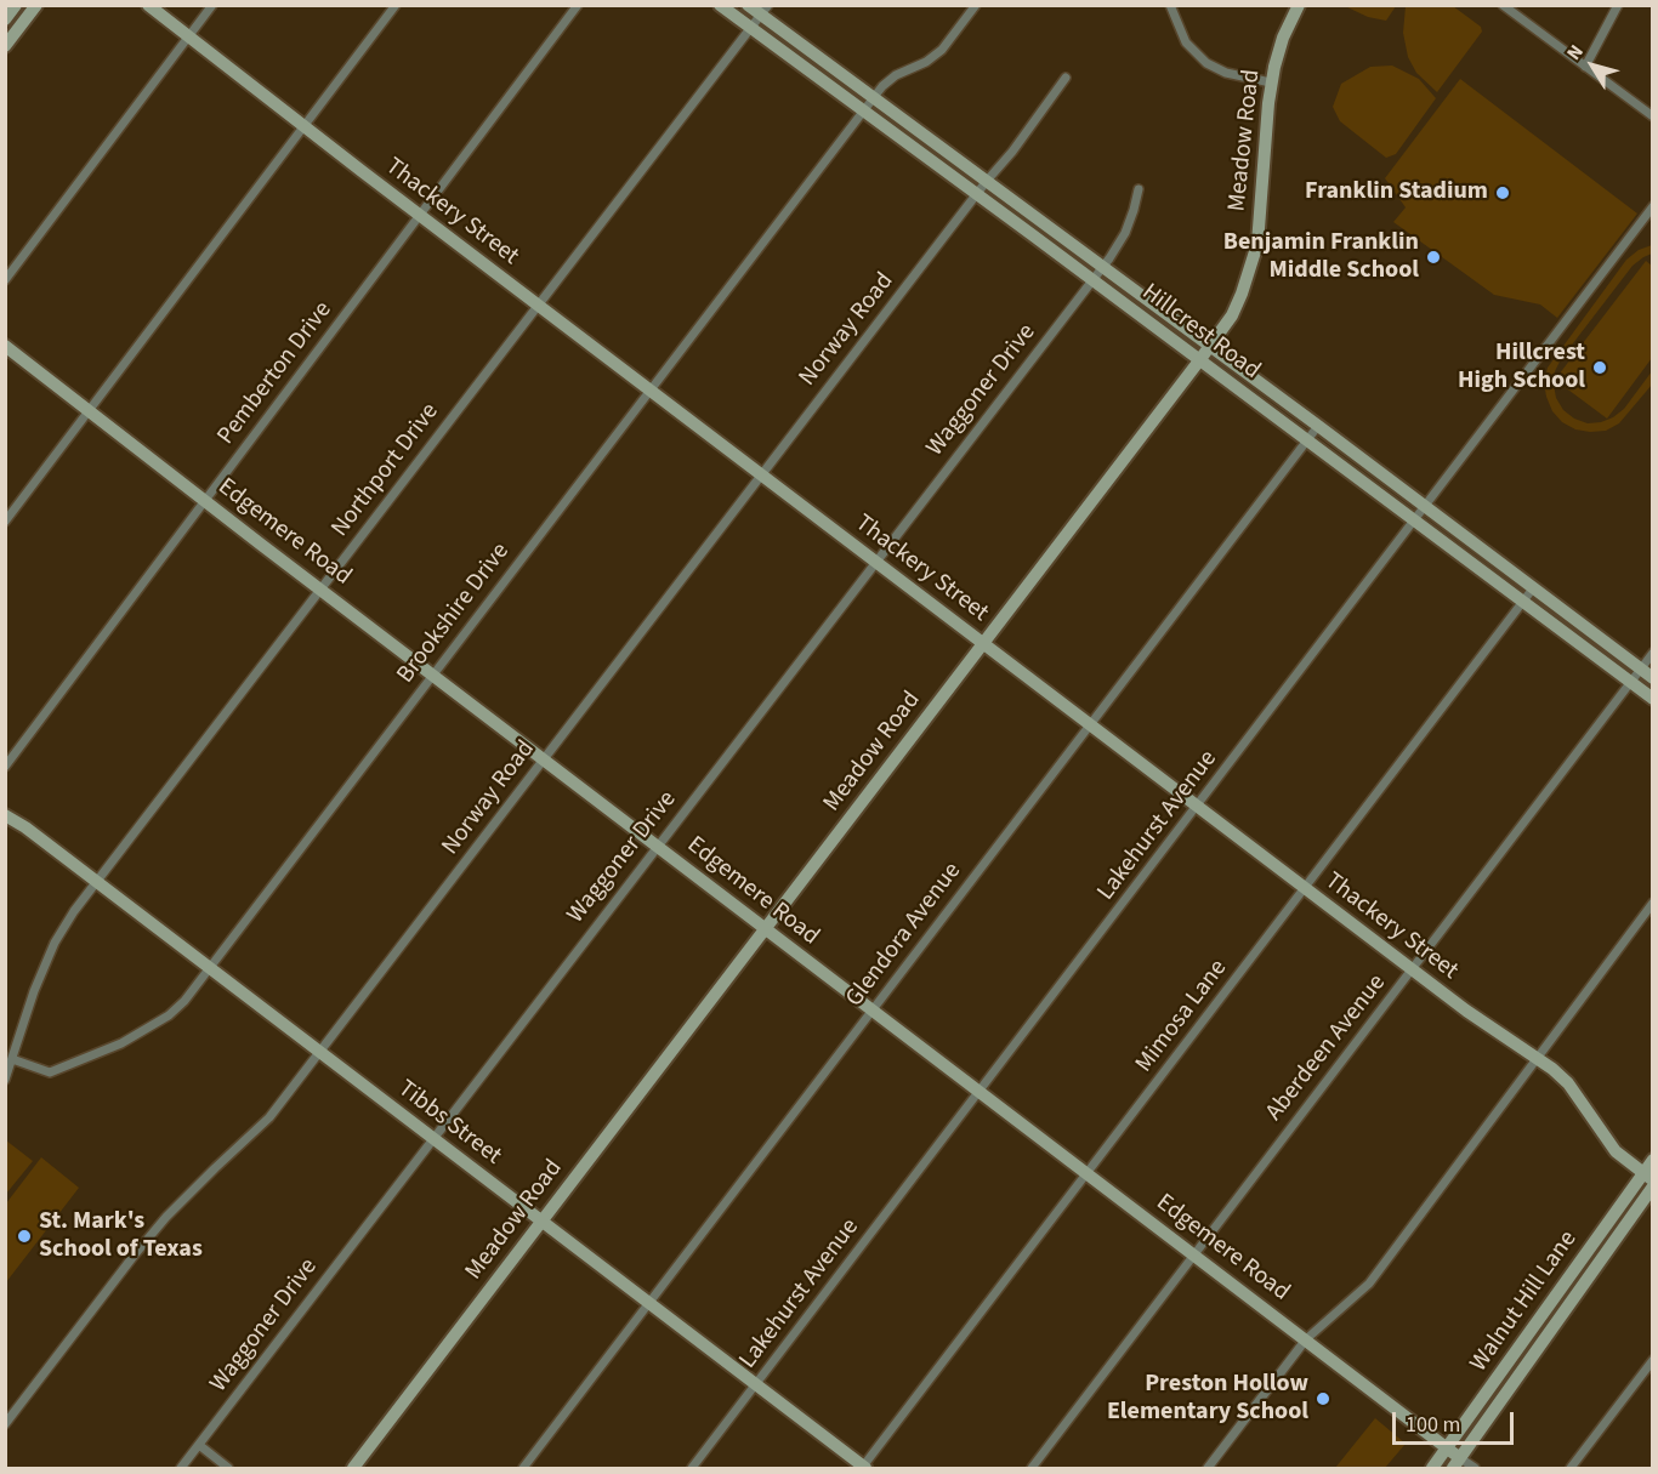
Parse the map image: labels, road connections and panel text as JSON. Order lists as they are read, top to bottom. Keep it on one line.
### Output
{"streets":{"street":["Meadow Road","Thackery Street","Norway Road","Hillcrest Road","Pemberton Drive","Waggoner Drive","Northport Drive","Edgemere Road","Brookshire Drive","Lakehurst Avenue","Glendora Avenue","Mimosa Lane","Aberdeen Avenue","Tibbs Street","Walnut Hill Lane"]},"crossings":[["Meadow Road","Thackery Street"],["Meadow Road","Hillcrest Road"],["Meadow Road","Edgemere Road"],["Meadow Road","Tibbs Street"],["Thackery Street","Norway Road"],["Thackery Street","Pemberton Drive"],["Thackery Street","Waggoner Drive"],["Thackery Street","Northport Drive"],["Thackery Street","Brookshire Drive"],["Thackery Street","Lakehurst Avenue"],["Thackery Street","Glendora Avenue"],["Thackery Street","Mimosa Lane"],["Thackery Street","Aberdeen Avenue"],["Thackery Street","Walnut Hill Lane"],["Norway Road","Hillcrest Road"],["Norway Road","Edgemere Road"],["Norway Road","Tibbs Street"],["Hillcrest Road","Waggoner Drive"],["Hillcrest Road","Northport Drive"],["Hillcrest Road","Brookshire Drive"],["Hillcrest Road","Lakehurst Avenue"],["Hillcrest Road","Glendora Avenue"],["Hillcrest Road","Mimosa Lane"],["Hillcrest Road","Aberdeen Avenue"],["Pemberton Drive","Edgemere Road"],["Waggoner Drive","Edgemere Road"],["Waggoner Drive","Tibbs Street"],["Northport Drive","Edgemere Road"],["Northport Drive","Brookshire Drive"],["Northport Drive","Tibbs Street"],["Edgemere Road","Brookshire Drive"],["Edgemere Road","Lakehurst Avenue"],["Edgemere Road","Glendora Avenue"],["Edgemere Road","Mimosa Lane"],["Edgemere Road","Aberdeen Avenue"],["Edgemere Road","Walnut Hill Lane"],["Brookshire Drive","Tibbs Street"],["Lakehurst Avenue","Tibbs Street"],["Glendora Avenue","Tibbs Street"],["Mimosa Lane","Tibbs Street"]],"places":["Franklin Stadium","Benjamin Franklin Middle School","Hillcrest High School","St. Mark's School of Texas","Preston Hollow Elementary School"],"scale_bar":"100 m","north":"top left"}
